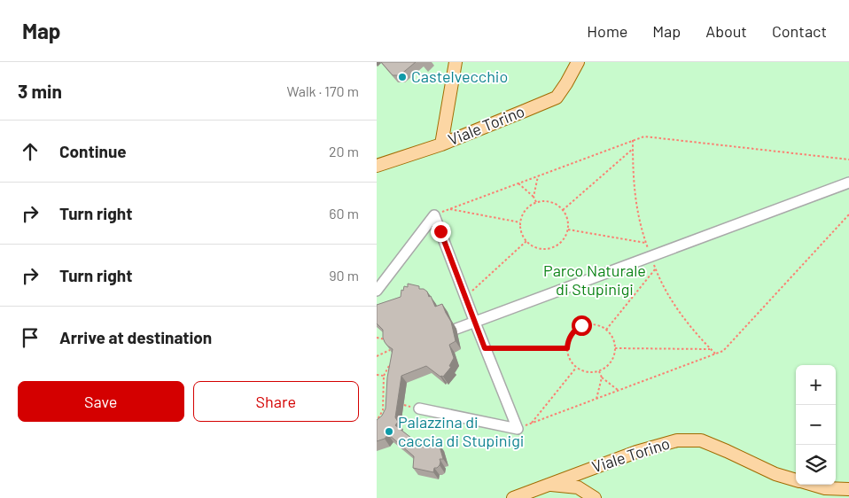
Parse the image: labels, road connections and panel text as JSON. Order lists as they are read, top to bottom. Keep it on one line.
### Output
{"streets":{"main road":["Viale Torino"]},"parks":["Parco Naturale di Stupinigi"],"places":["Castelvecchio","Palazzina di caccia di Stupinigi"],"page":{"header":"Map","nav":["Home","Map","About","Contact"],"heading":["3 min","Walk · 170 m"],"list":[["Continue","20 m"],["Turn right","60 m"],["Turn right","90 m"],"Arrive at destination"],"map_buttons":["+","−"],"buttons":["Save","Share"]}}
